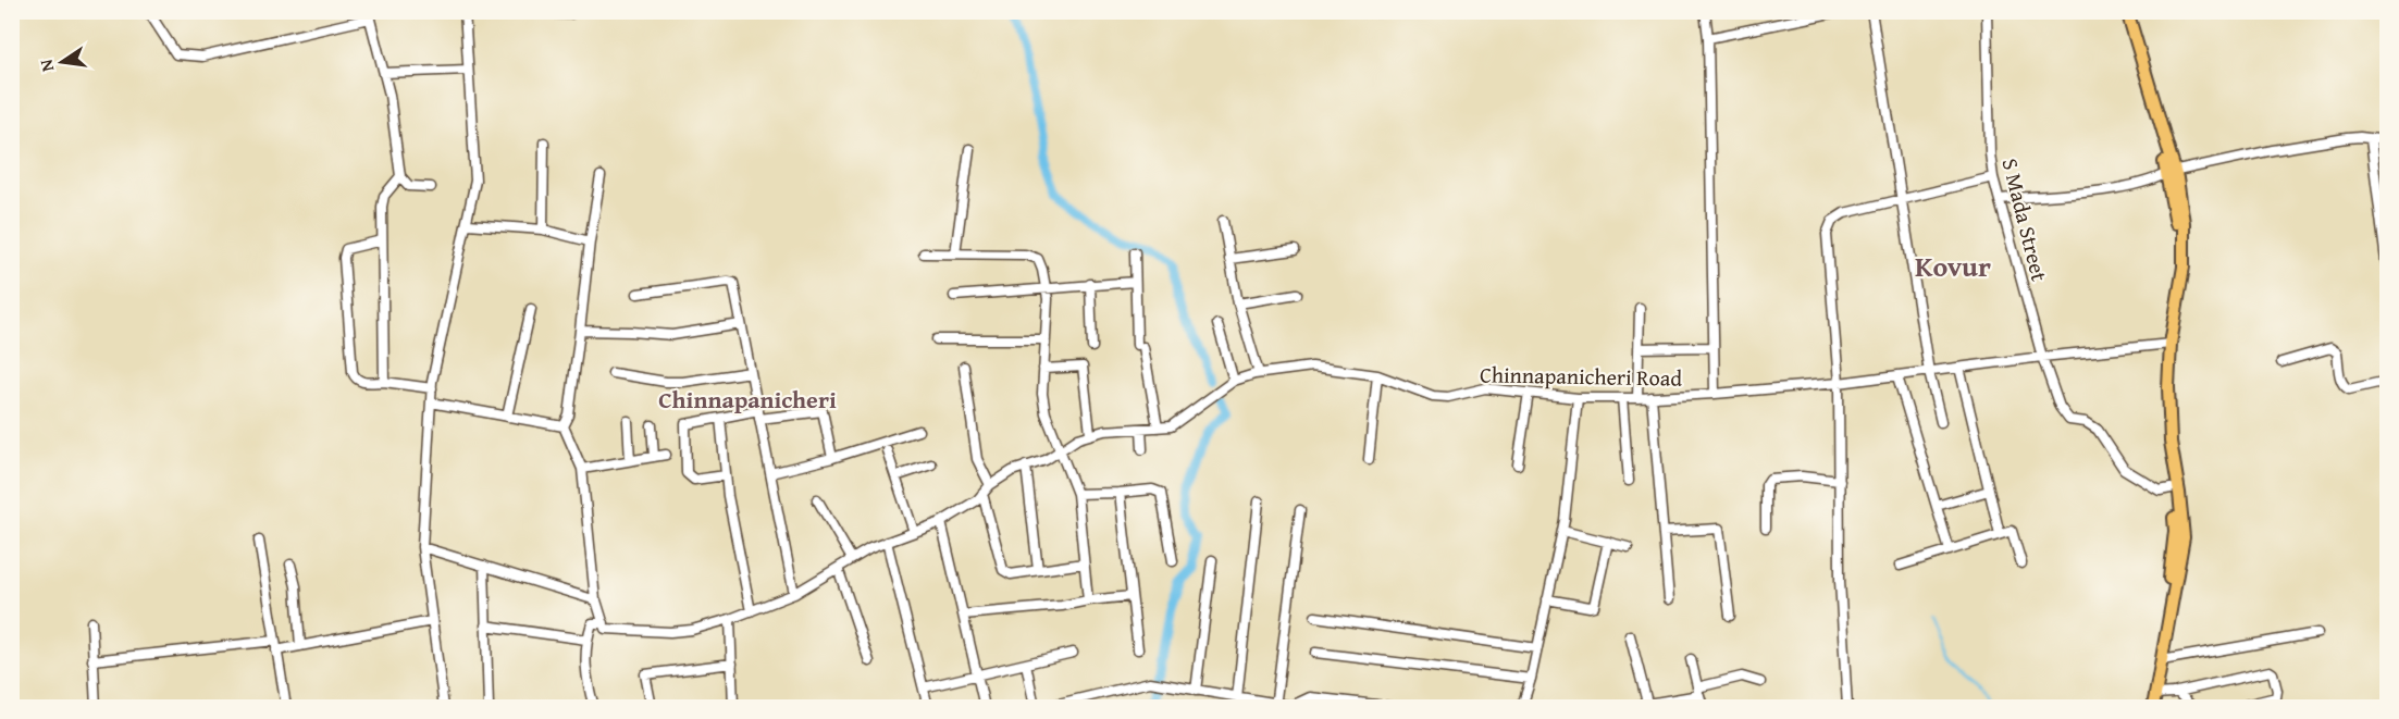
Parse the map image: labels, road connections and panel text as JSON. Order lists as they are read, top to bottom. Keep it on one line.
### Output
{"streets":{"street":["S Mada Street","Chinnapanicheri Road"]},"crossings":[["S Mada Street","Chinnapanicheri Road"]],"districts":["Kovur","Chinnapanicheri"],"north":"left"}
